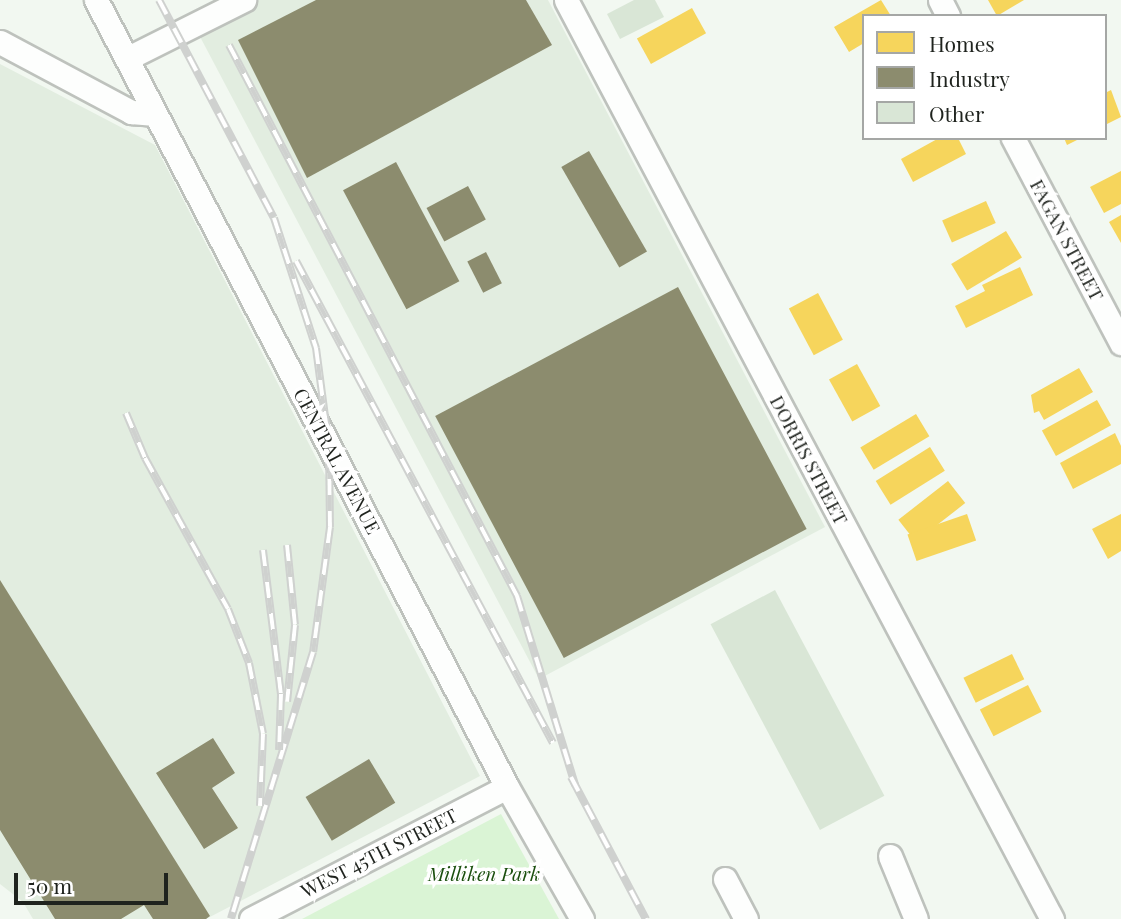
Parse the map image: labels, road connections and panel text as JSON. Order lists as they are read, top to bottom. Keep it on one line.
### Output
{"streets":{"street":["FAGAN STREET","DORRIS STREET","CENTRAL AVENUE","WEST 45TH STREET"]},"crossings":[["CENTRAL AVENUE","WEST 45TH STREET"]],"parks":["Milliken Park"],"legend":["Homes","Industry","Other"],"scale_bar":"50 m"}
